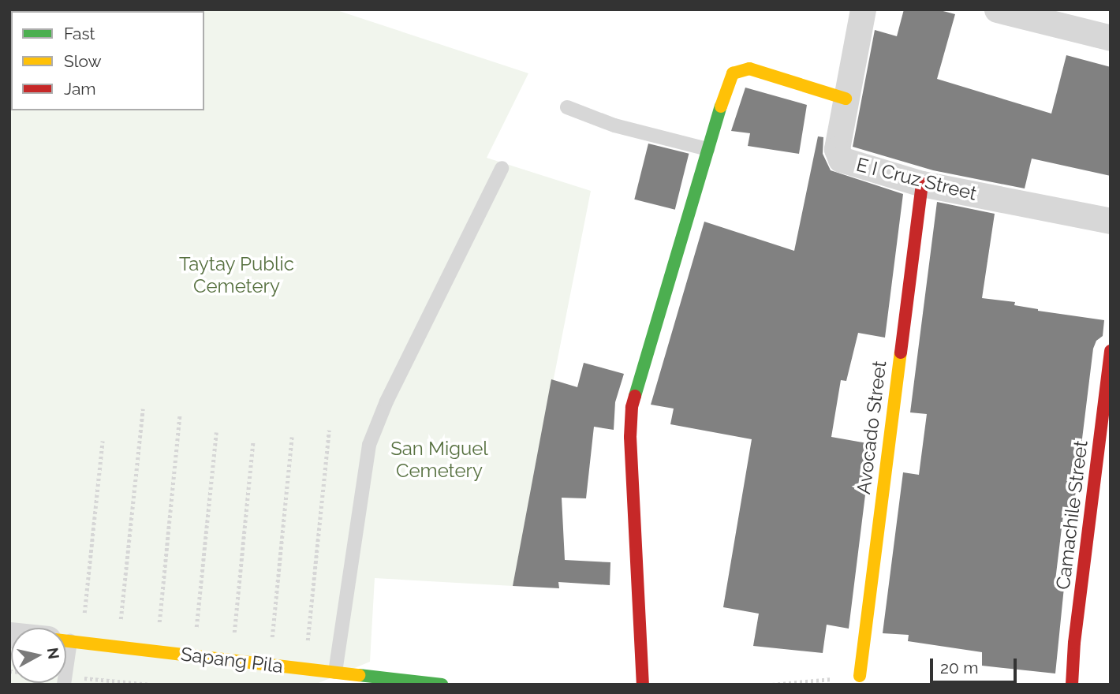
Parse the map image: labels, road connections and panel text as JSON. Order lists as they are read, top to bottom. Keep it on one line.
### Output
{"streets":{"street":["E I Cruz Street","Avocado Street","Camachile Street","Sapang Pila"]},"crossings":[["E I Cruz Street","Avocado Street"]],"parks":["Taytay Public Cemetery","San Miguel Cemetery"],"legend":["Fast","Slow","Jam"],"scale_bar":"20 m","north":"right"}
